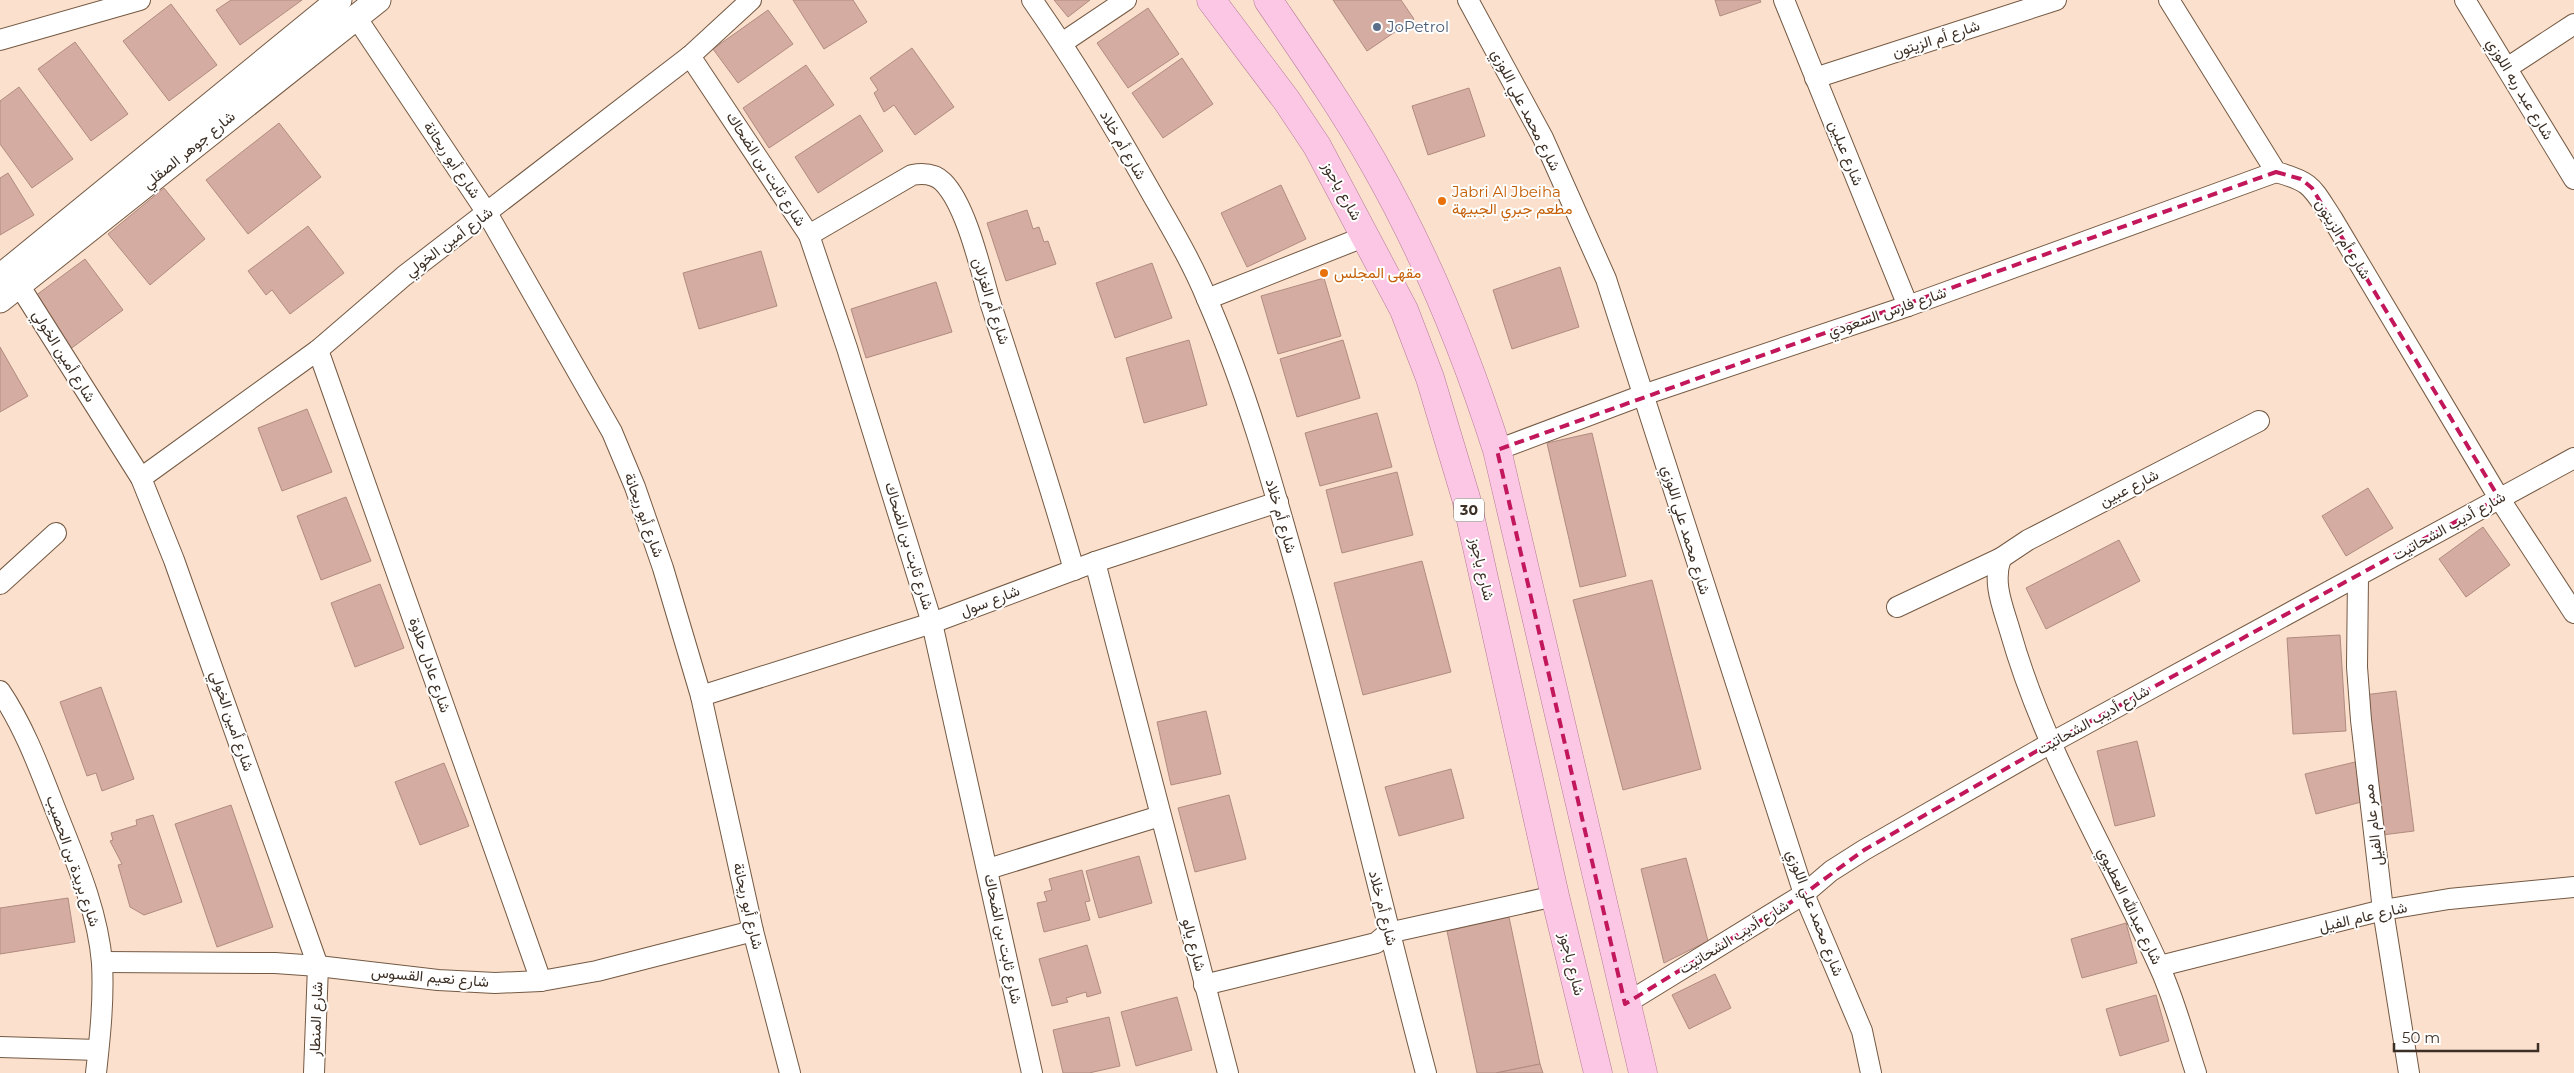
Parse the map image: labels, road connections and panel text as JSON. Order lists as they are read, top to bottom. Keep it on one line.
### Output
{"streets":{"main road":["شارع ياجوز","30"],"street":["شارع أم الزيتون","شارع عبد ربه اللوزي","شارع محمد علي اللوزي","شارع أم خلاد","شارع جوهر الصقلي","شارع عبلين","شارع أبو ريحانة","شارع ثابت بن الضحاك","شارع أمين الخولي","شارع أم الغزلان","شارع فارس السعودي","شارع عبين","شارع أديب الشحاتيت","شارع سول","شارع عادل حلاوة","ممر عام الفيل","شارع بريدة بن الحصيب","شارع عبدالله العطيوي","شارع عام الفيل","شارع يالو","شارع نعيم القسوس","شارع المنطار"]},"crossings":[["شارع أم الزيتون","شارع عبلين"],["شارع أم الزيتون","شارع فارس السعودي"],["شارع أم الزيتون","شارع أديب الشحاتيت"],["شارع محمد علي اللوزي","شارع فارس السعودي"],["شارع محمد علي اللوزي","شارع أديب الشحاتيت"],["شارع أم خلاد","شارع سول"],["شارع جوهر الصقلي","شارع أبو ريحانة"],["شارع جوهر الصقلي","شارع أمين الخولي"],["شارع عبلين","شارع فارس السعودي"],["شارع أبو ريحانة","شارع أمين الخولي"],["شارع أبو ريحانة","شارع سول"],["شارع أبو ريحانة","شارع نعيم القسوس"],["شارع ثابت بن الضحاك","شارع أمين الخولي"],["شارع ثابت بن الضحاك","شارع أم الغزلان"],["شارع ثابت بن الضحاك","شارع سول"],["شارع أمين الخولي","شارع عادل حلاوة"],["شارع أمين الخولي","شارع نعيم القسوس"],["شارع أمين الخولي","شارع المنطار"],["شارع أم الغزلان","شارع سول"],["شارع أديب الشحاتيت","ممر عام الفيل"],["شارع أديب الشحاتيت","شارع عبدالله العطيوي"],["شارع سول","شارع يالو"],["شارع عادل حلاوة","شارع نعيم القسوس"],["ممر عام الفيل","شارع عام الفيل"],["شارع بريدة بن الحصيب","شارع نعيم القسوس"],["شارع عبدالله العطيوي","شارع عام الفيل"],["شارع نعيم القسوس","شارع المنطار"]],"places":["JoPetrol","Jabri Al Jbeiha مطعم جبري الجبيهة","مقهى المجلس"],"scale_bar":"50 m"}
